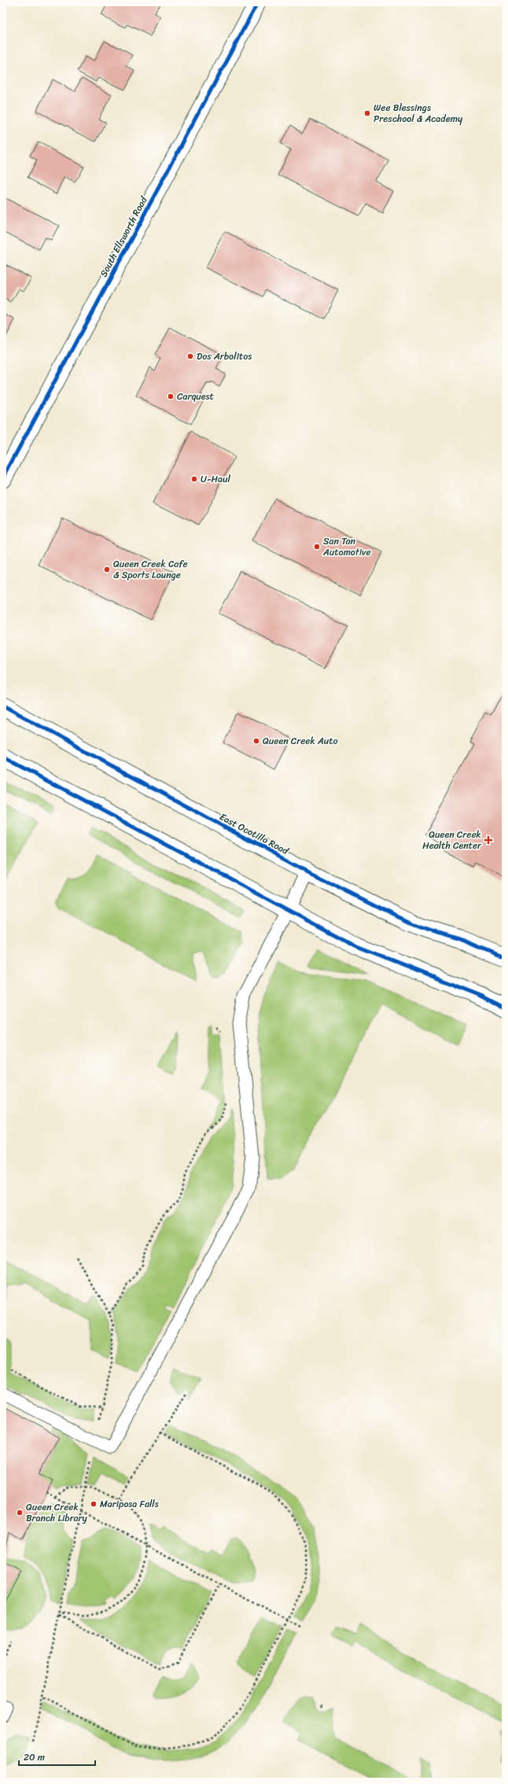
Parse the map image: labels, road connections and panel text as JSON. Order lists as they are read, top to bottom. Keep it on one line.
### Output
{"streets":{"main road":["South Ellsworth Road","East Ocotillo Road"]},"places":{"other":["Wee Blessings Preschool & Academy","Dos Arbolitos","Carquest","U-Haul","San Tan Automotive","Queen Creek Cafe & Sports Lounge","Queen Creek Auto","Mariposa Falls","Queen Creek Branch Library"],"health":["Queen Creek Health Center"]},"scale_bar":"20 m"}
